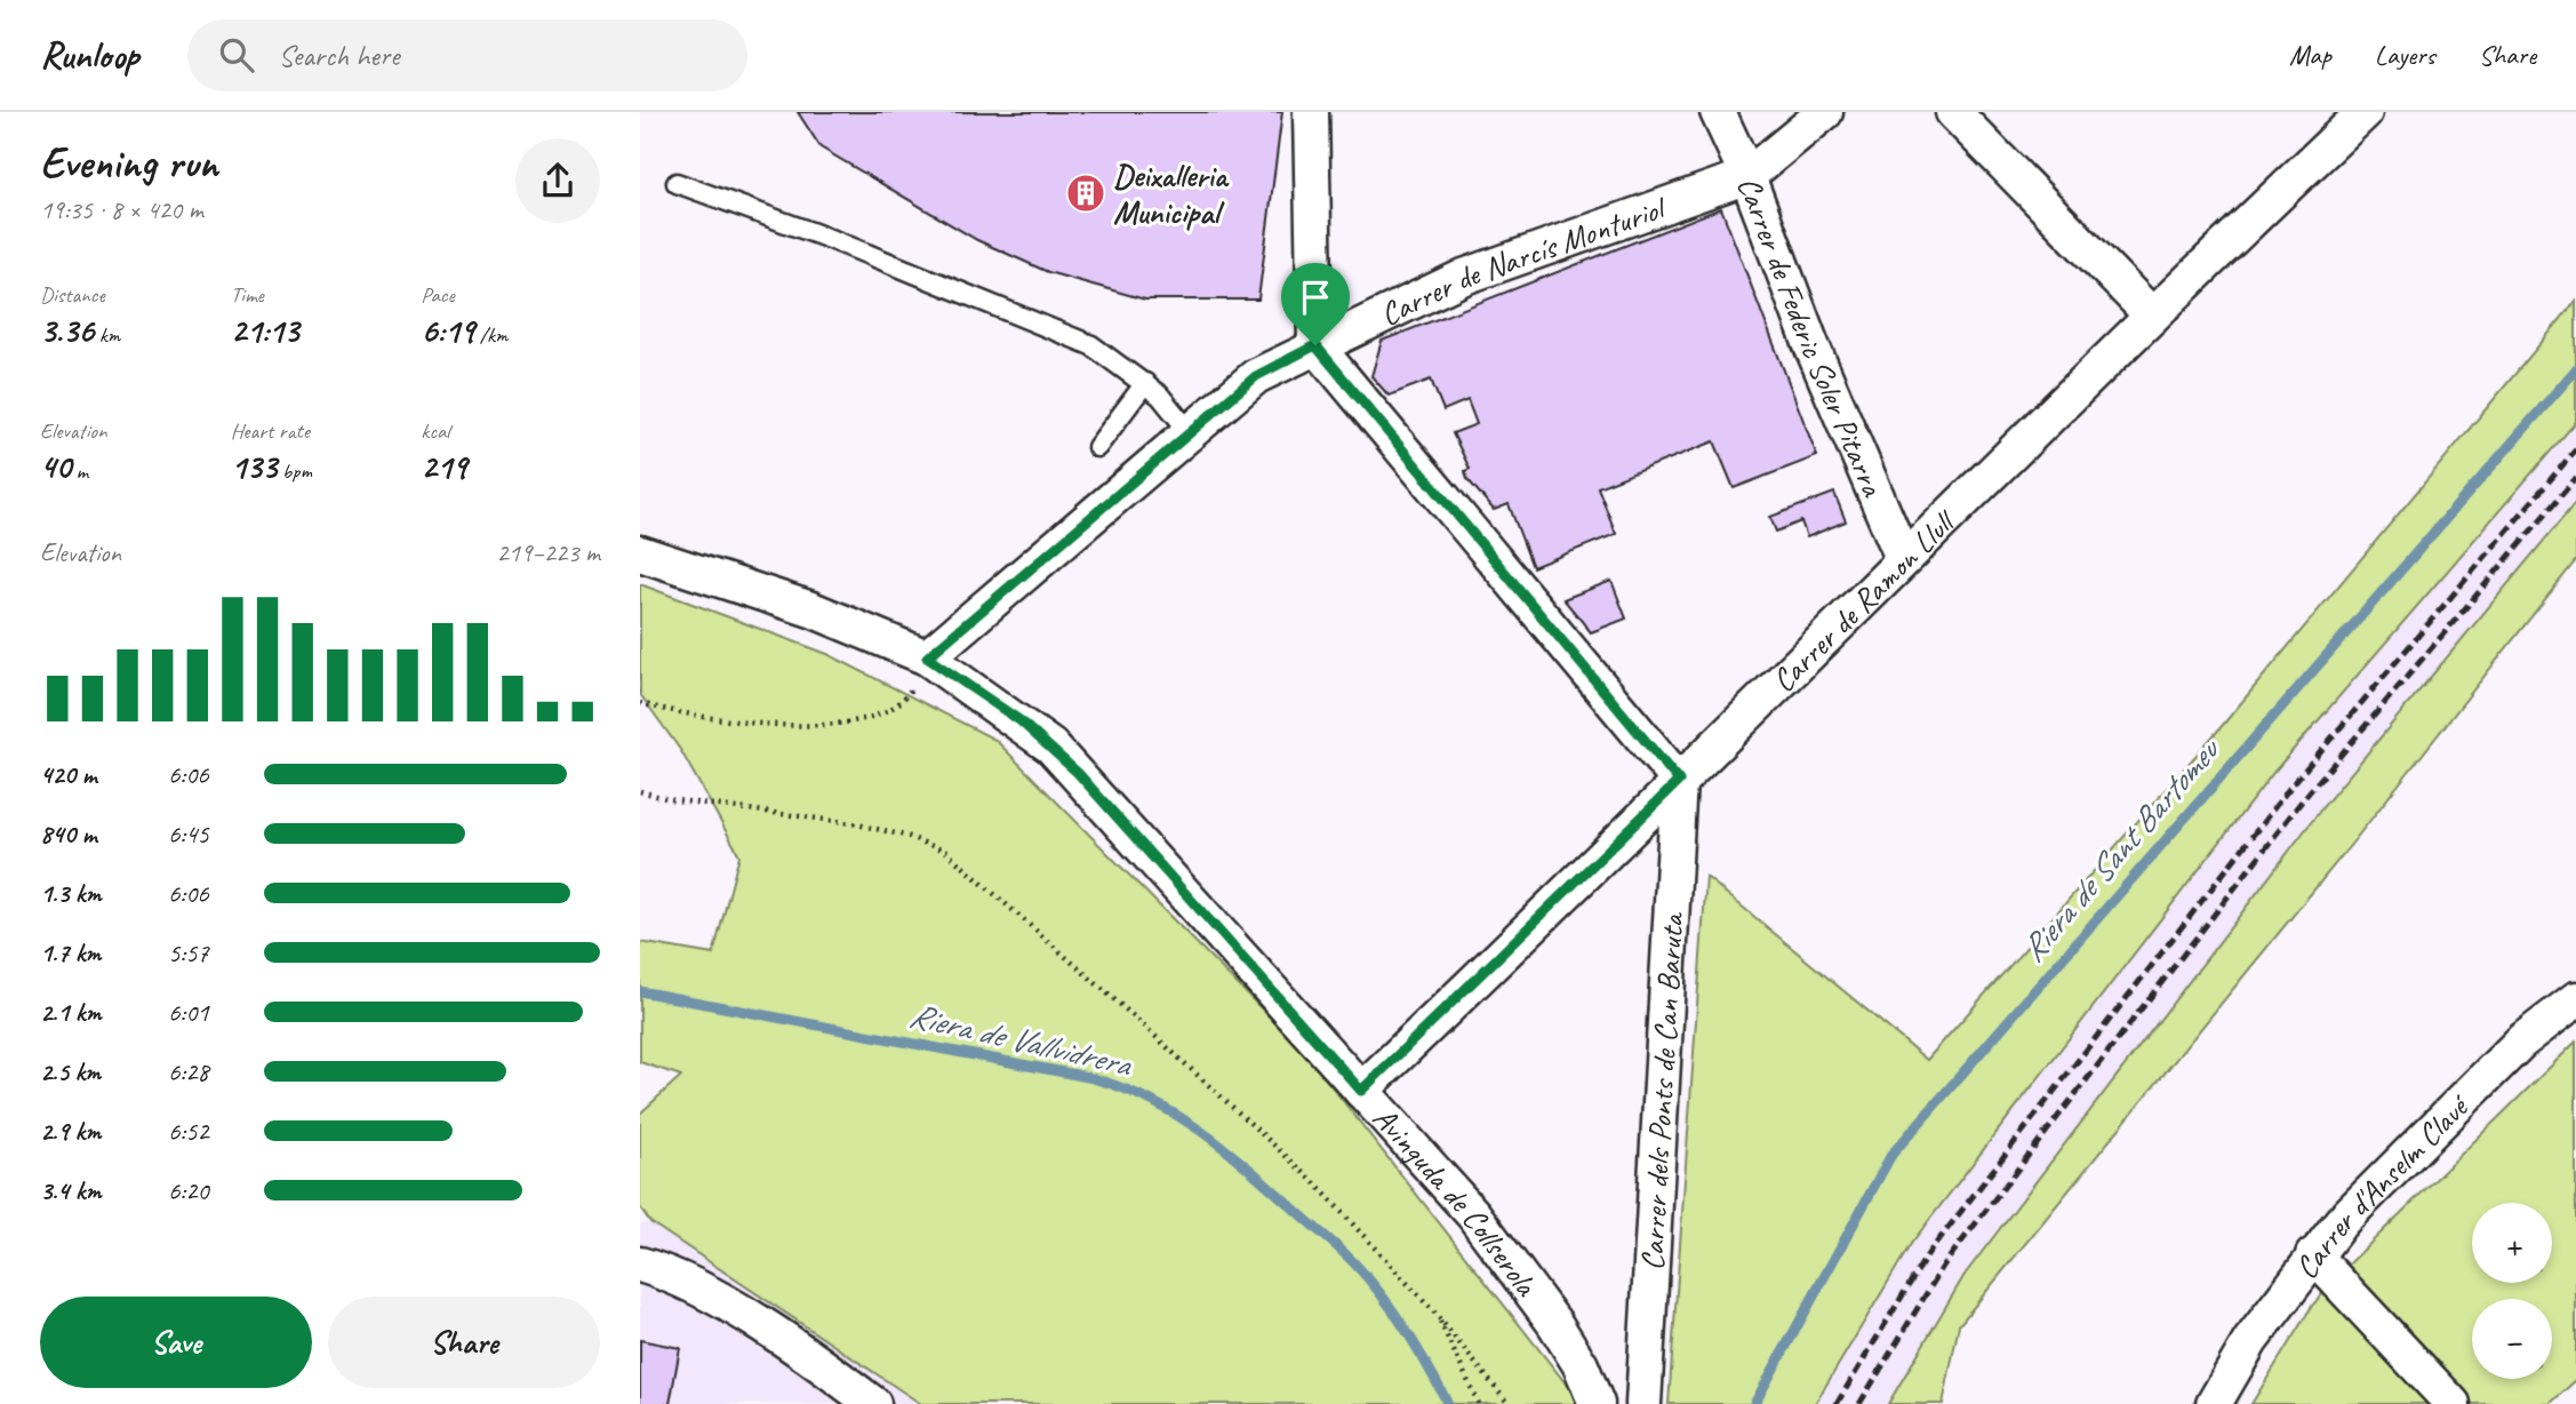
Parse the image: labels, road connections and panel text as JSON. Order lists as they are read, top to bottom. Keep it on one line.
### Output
{"streets":{"street":["Carrer de Narcís Monturiol","Carrer de Federic Soler Pitarra","Carrer de Ramon Llull","Carrer dels Ponts de Can Baruta","Carrer d'Anselm Clavé","Avinguda de Collserola"]},"crossings":[["Carrer de Narcís Monturiol","Carrer de Federic Soler Pitarra"],["Carrer de Narcís Monturiol","Avinguda de Collserola"],["Carrer de Federic Soler Pitarra","Carrer de Ramon Llull"],["Carrer de Ramon Llull","Carrer dels Ponts de Can Baruta"],["Carrer de Ramon Llull","Avinguda de Collserola"]],"water":["Riera de Sant Bartomeu","Riera de Vallvidrera"],"places":{"building":["Deixalleria Municipal"]},"page":{"header":"Runloop","search":"Search here","nav":["Map","Layers","Share"],"heading":["Evening run","19:35 · 8 × 420 m"],"stats":[["Distance","3.36 km"],["Time","21:13"],["Pace","6:19 /km"],["Elevation","40 m"],["Heart rate","133 bpm"],["kcal","219"]],"chart":["Elevation","219–223 m"],"list":[{"name":"420 m","note":"6:06"},{"name":"840 m","note":"6:45"},{"name":"1.3 km","note":"6:06"},{"name":"1.7 km","note":"5:57"},{"name":"2.1 km","note":"6:01"},{"name":"2.5 km","note":"6:28"},{"name":"2.9 km","note":"6:52"},{"name":"3.4 km","note":"6:20"}],"map_buttons":["+","−"],"buttons":["Save","Share"]}}
